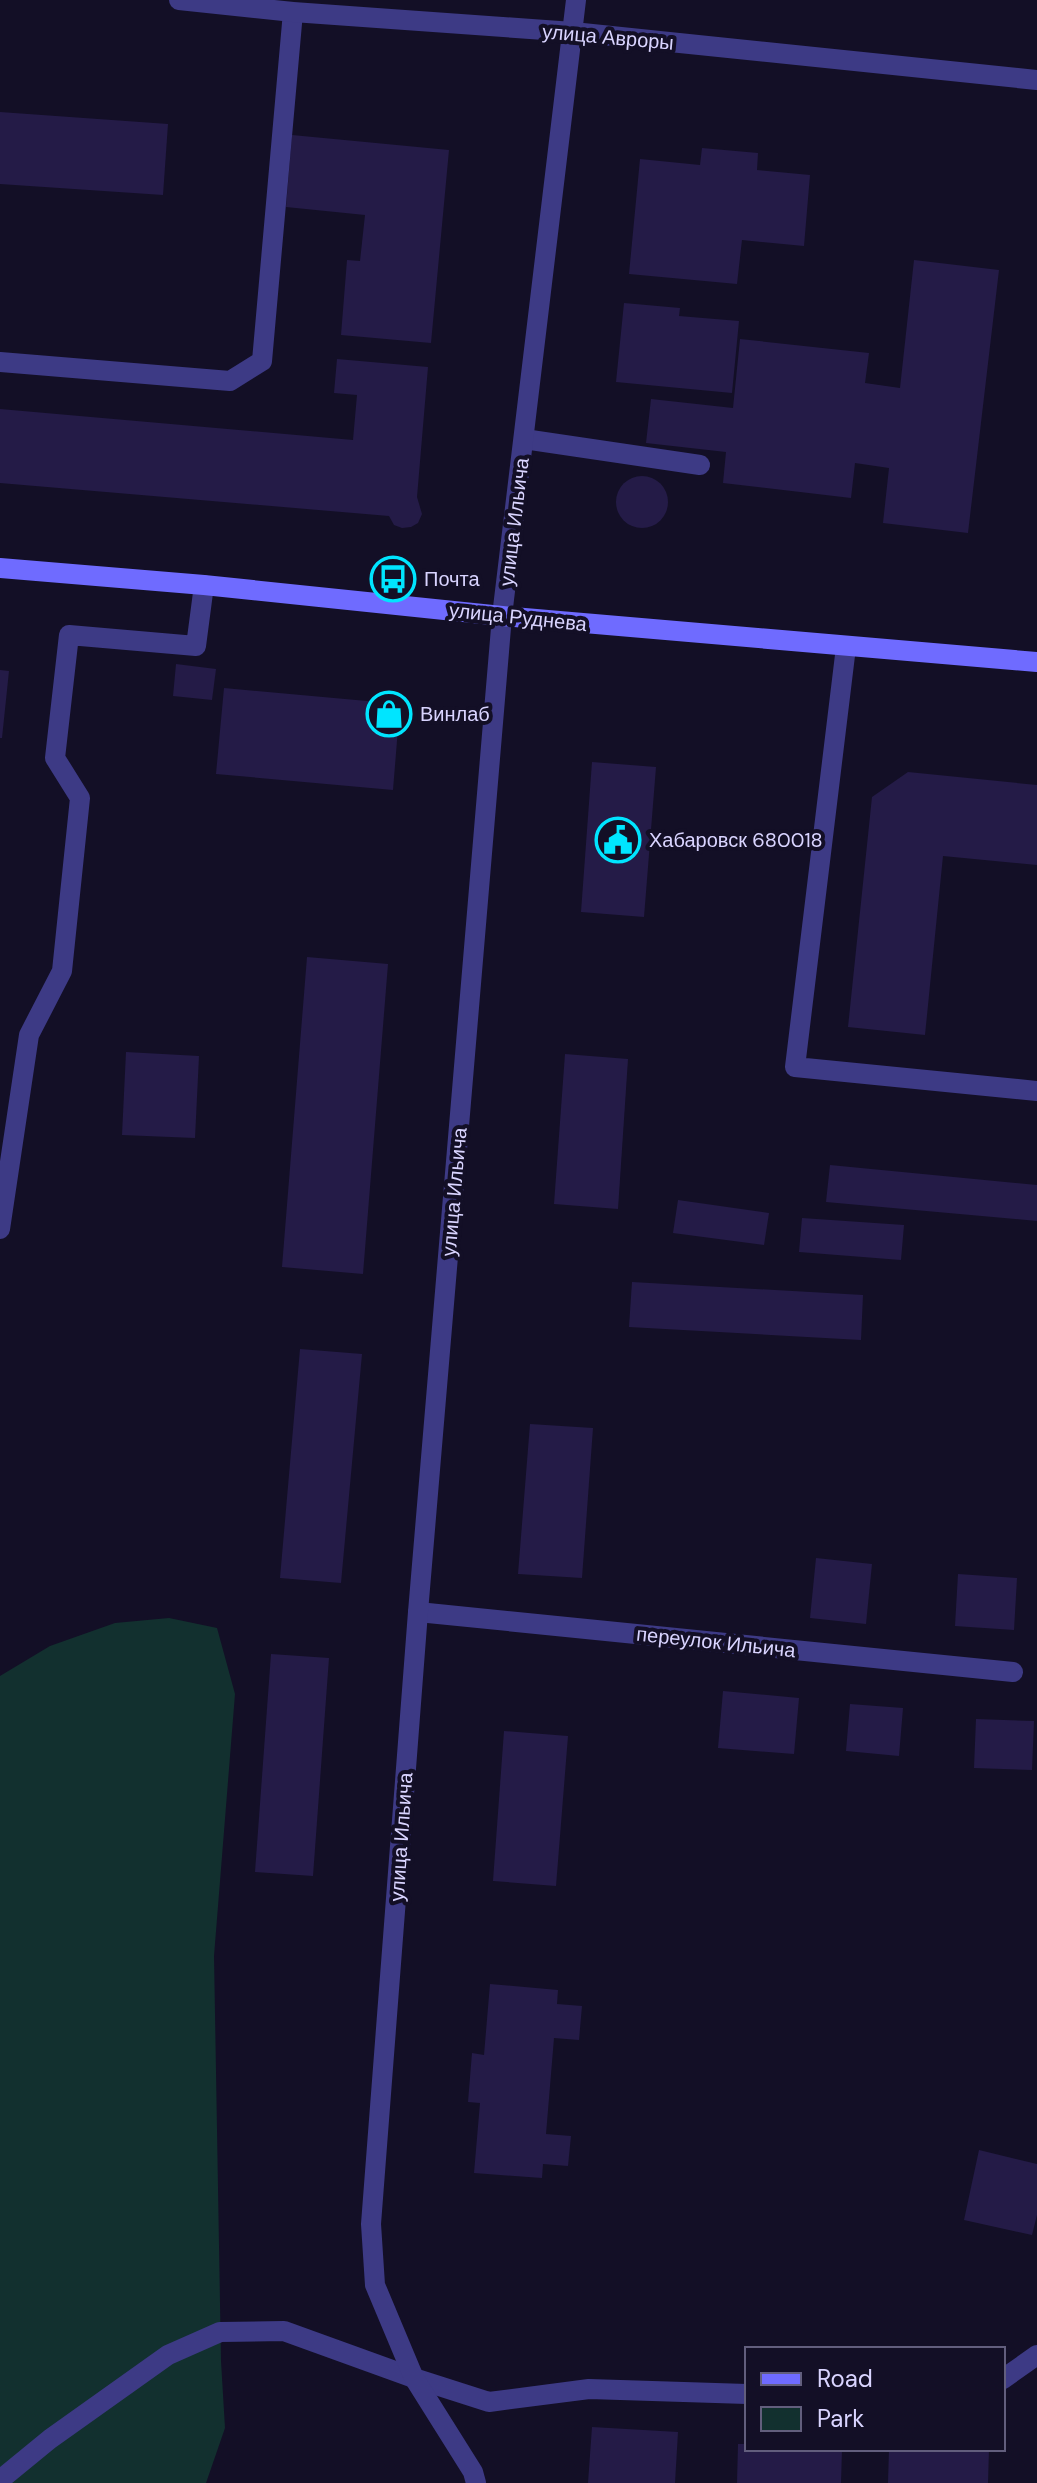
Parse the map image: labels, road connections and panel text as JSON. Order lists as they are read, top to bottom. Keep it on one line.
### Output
{"streets":{"main road":["улица Руднева"],"street":["улица Авроры","улица Ильича","переулок Ильича"]},"crossings":[["улица Авроры","улица Ильича"],["улица Ильича","улица Руднева"],["улица Ильича","переулок Ильича"]],"places":{"bus stop":["Почта"],"shop":["Винлаб"],"public building":["Хабаровск 680018"]},"legend":["Road","Park"]}
